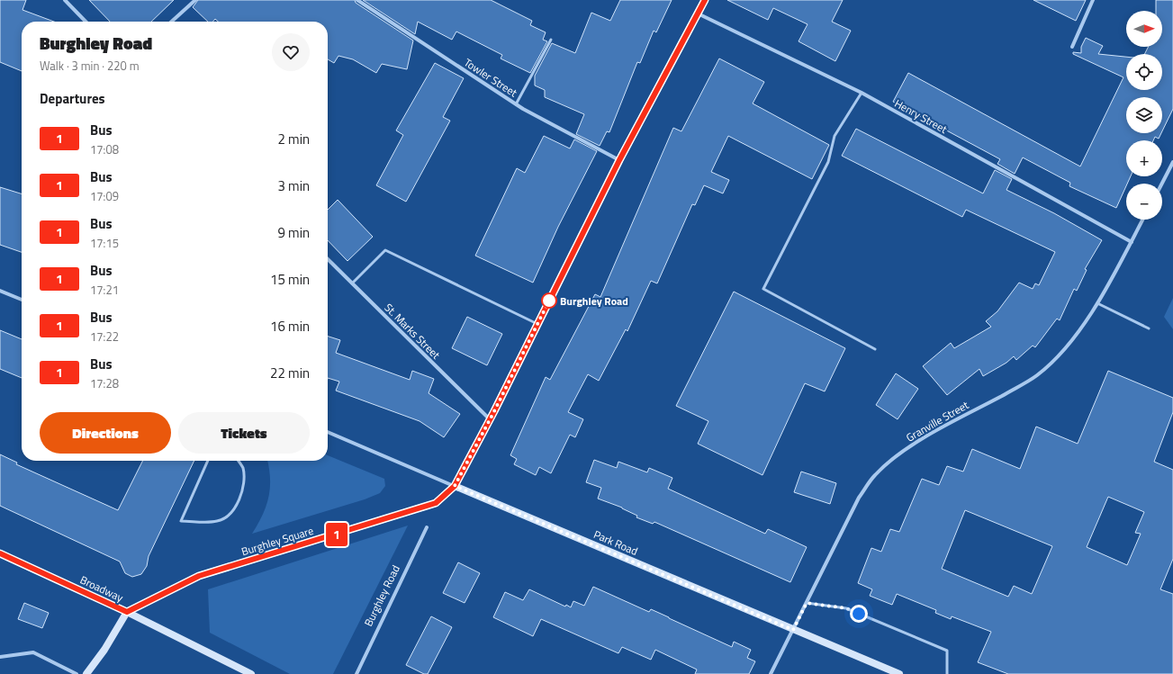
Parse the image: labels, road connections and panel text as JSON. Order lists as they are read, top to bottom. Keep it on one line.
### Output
{"streets":{"street":["Towler Street","Henry Street","St. Marks Street","Granville Street","Burghley Square","Park Road","Broadway","Burghley Road"]},"crossings":[["Henry Street","Granville Street"],["Granville Street","Park Road"],["Burghley Square","Park Road"],["Burghley Square","Broadway"]],"places":["Burghley Road"],"lines":["bus line 1"],"north":"right","page":{"on_map":"1","map_buttons":["+","−"],"heading":[["Burghley Road","Walk · 3 min · 220 m"],"Departures"],"list":[{"mark":"1","name":"Bus","note":"17:08","value":"2 min"},{"mark":"1","name":"Bus","note":"17:09","value":"3 min"},{"mark":"1","name":"Bus","note":"17:15","value":"9 min"},{"mark":"1","name":"Bus","note":"17:21","value":"15 min"},{"mark":"1","name":"Bus","note":"17:22","value":"16 min"},{"mark":"1","name":"Bus","note":"17:28","value":"22 min"}],"buttons":["Directions","Tickets"]}}
